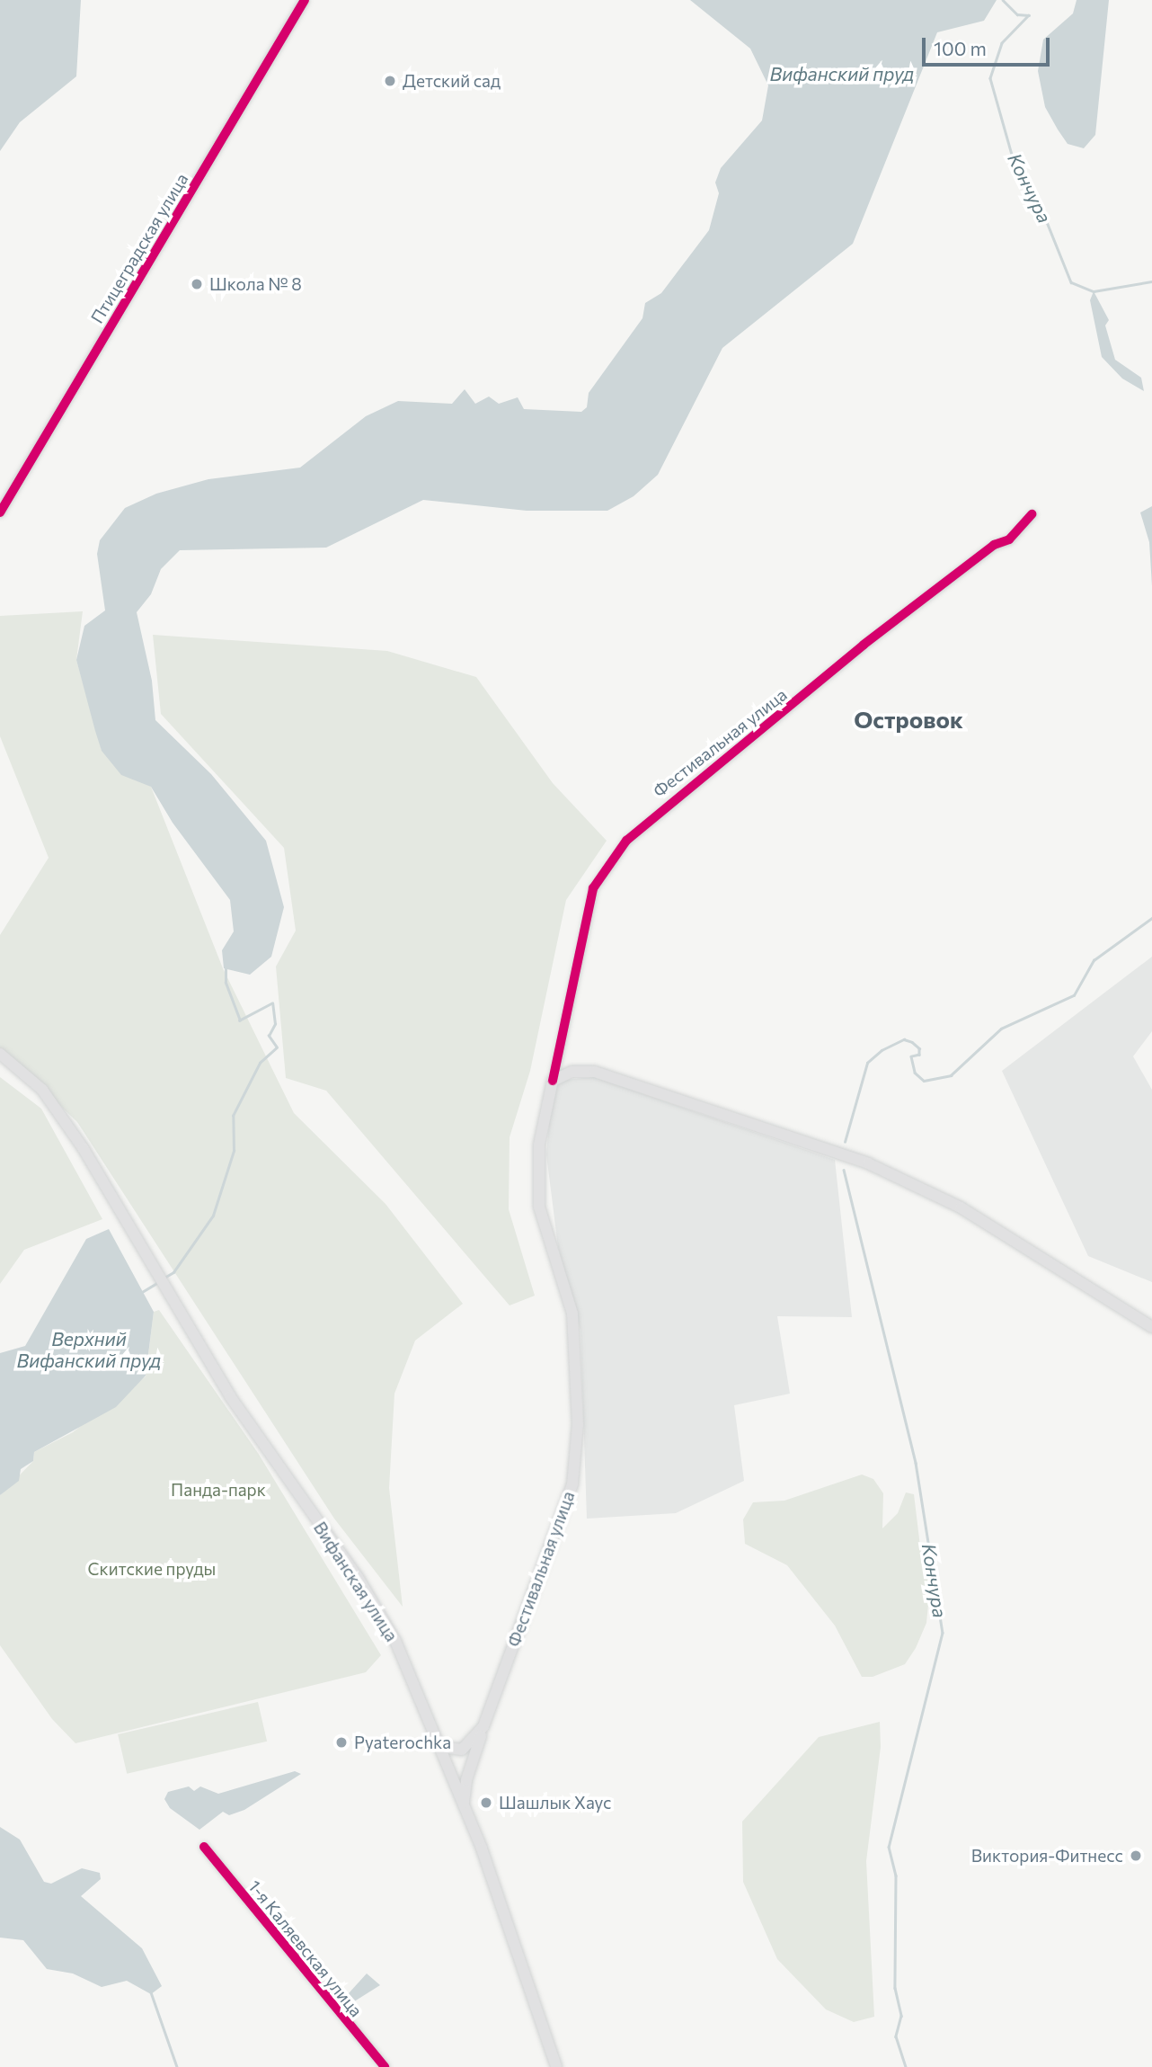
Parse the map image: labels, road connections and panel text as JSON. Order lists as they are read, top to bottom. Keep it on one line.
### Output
{"streets":{"main road":["Фестивальная улица","Вифанская улица"],"street":["Птицеградская улица","1-я Каляевская улица"]},"crossings":[["Фестивальная улица","Вифанская улица"]],"districts":["Островок"],"water":["Вифанский пруд","Кончура","Верхний Вифанский пруд"],"parks":["Панда-парк","Скитские пруды"],"places":["Детский сад","Школа № 8","Pyaterochka","Шашлык Хаус","Виктория-Фитнесс"],"scale_bar":"100 m"}
